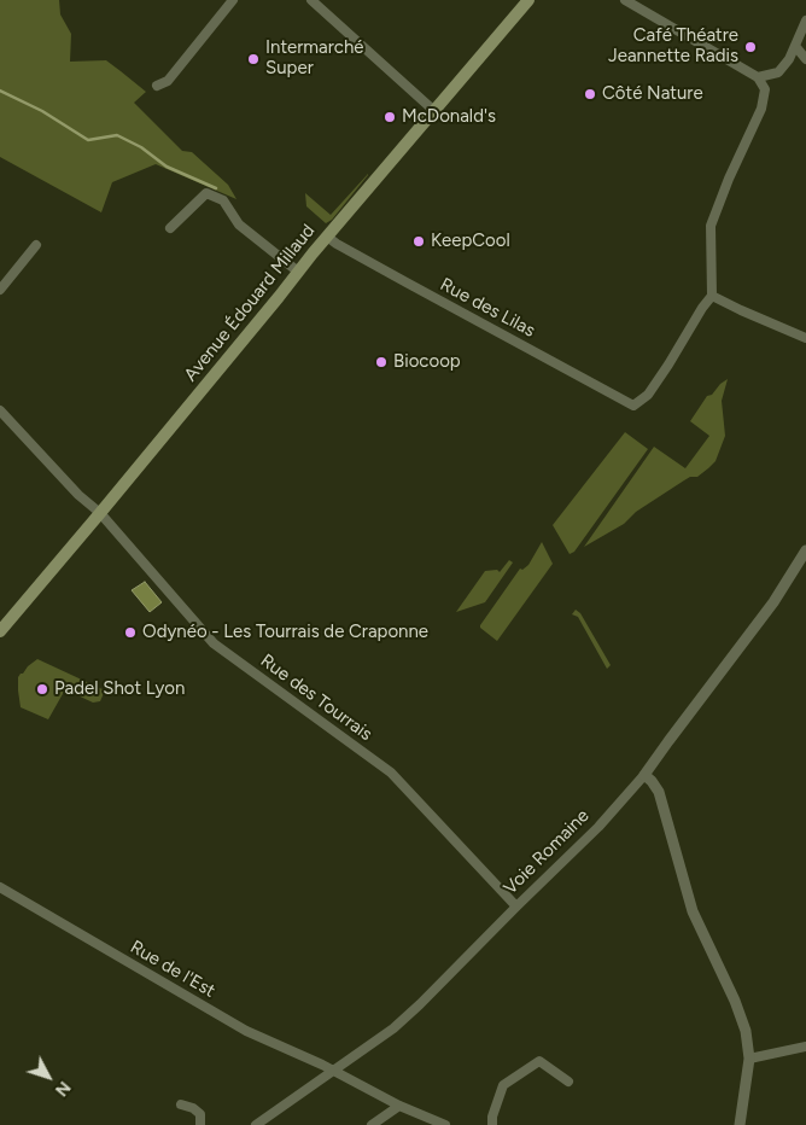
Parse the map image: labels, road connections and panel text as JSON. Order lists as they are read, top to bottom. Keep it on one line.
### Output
{"streets":{"main road":["Avenue Édouard Millaud"],"street":["Rue des Lilas","Rue des Tourrais","Voie Romaine","Rue de l'Est"]},"crossings":[["Avenue Édouard Millaud","Rue des Lilas"],["Avenue Édouard Millaud","Rue des Tourrais"],["Rue des Tourrais","Voie Romaine"],["Voie Romaine","Rue de l'Est"]],"places":["Café Théatre Jeannette Radis","Intermarché Super","Côté Nature","McDonald's","KeepCool","Biocoop","Odynéo - Les Tourrais de Craponne","Padel Shot Lyon"],"north":"bottom right"}
